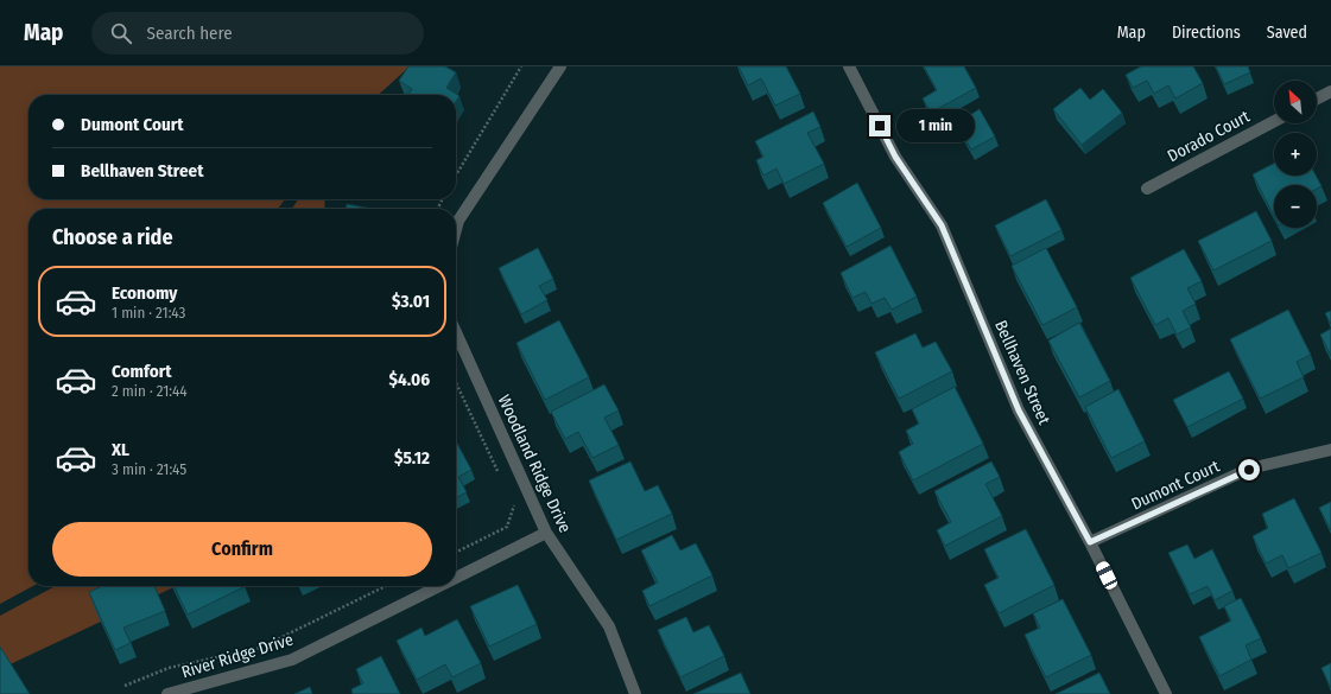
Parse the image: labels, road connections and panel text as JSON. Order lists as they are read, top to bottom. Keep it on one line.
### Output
{"streets":{"street":["Dorado Court","Bellhaven Street","Woodland Ridge Drive","Dumont Court","River Ridge Drive"]},"crossings":[["Bellhaven Street","Dumont Court"],["Woodland Ridge Drive","River Ridge Drive"]],"north":"top left","page":{"header":"Map","search":"Search here","nav":["Map","Directions","Saved"],"map_buttons":["+","−"],"banner":["Dumont Court","Bellhaven Street"],"bubble":"1 min","heading":"Choose a ride","list":[{"name":"Economy","note":"1 min · 21:43","value":"$3.01"},{"name":"Comfort","note":"2 min · 21:44","value":"$4.06"},{"name":"XL","note":"3 min · 21:45","value":"$5.12"}],"buttons":"Confirm"}}
